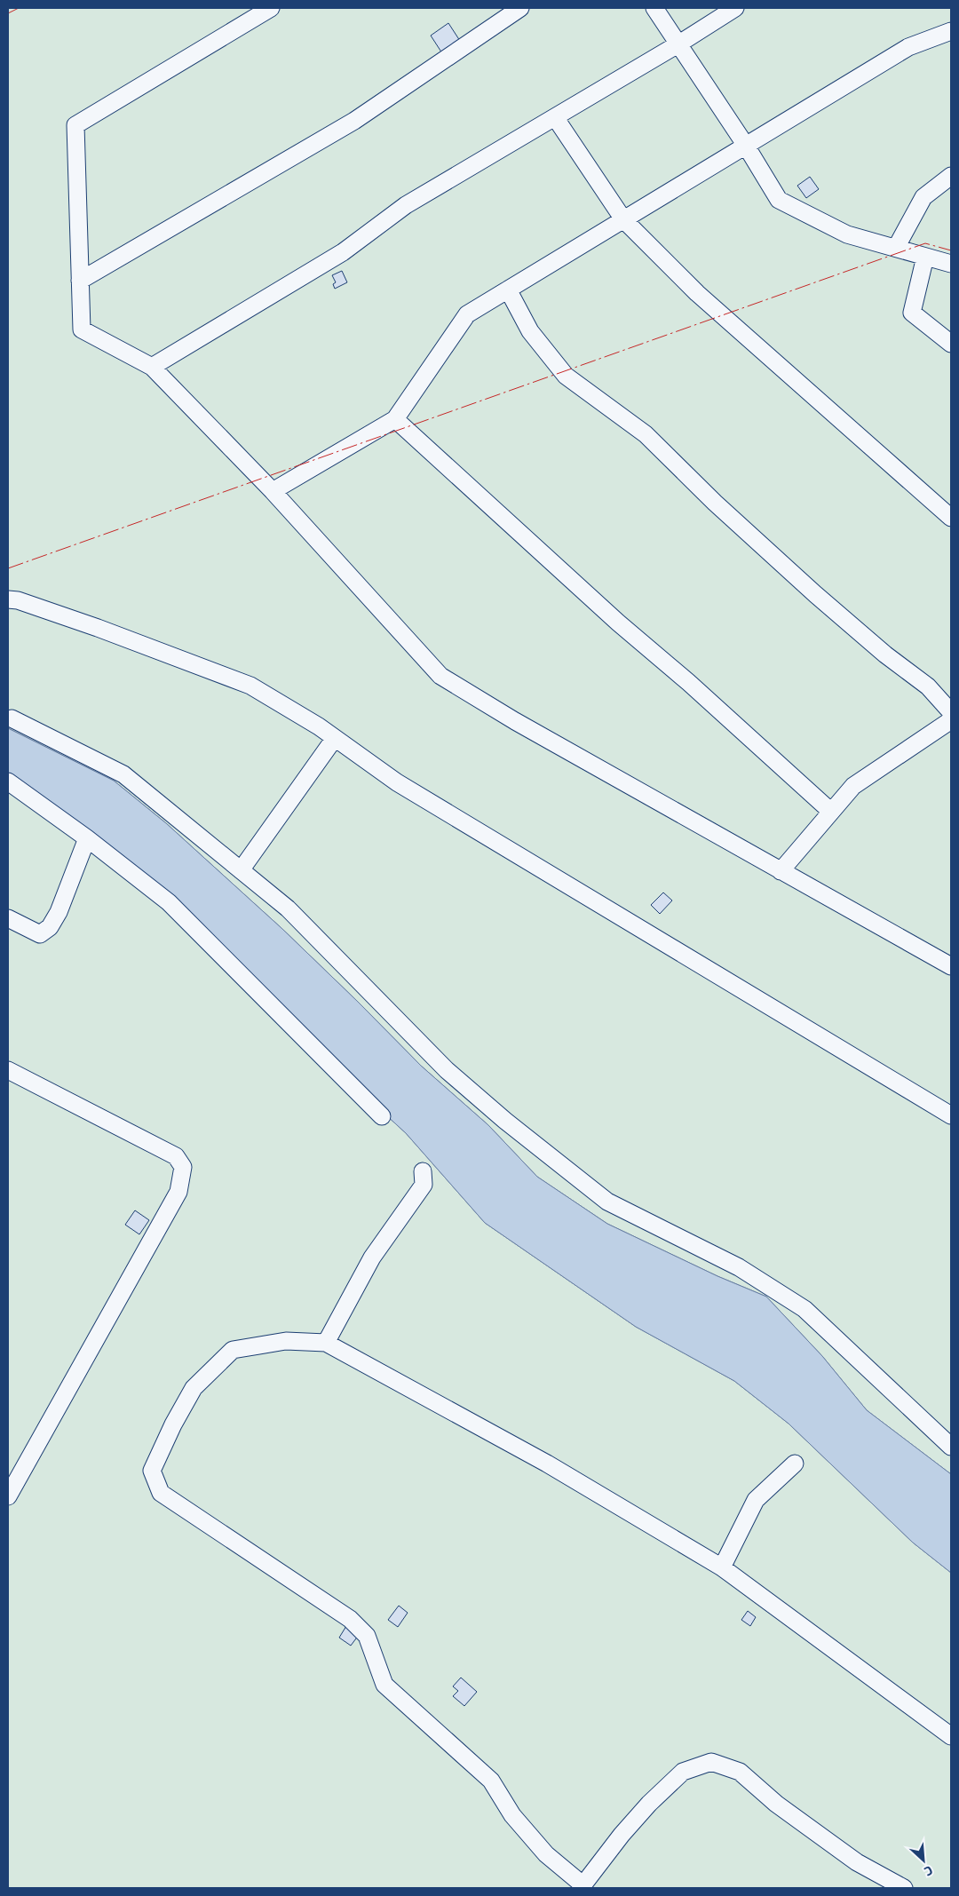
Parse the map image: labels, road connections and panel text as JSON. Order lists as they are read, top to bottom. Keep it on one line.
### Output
{"north":"bottom right"}
